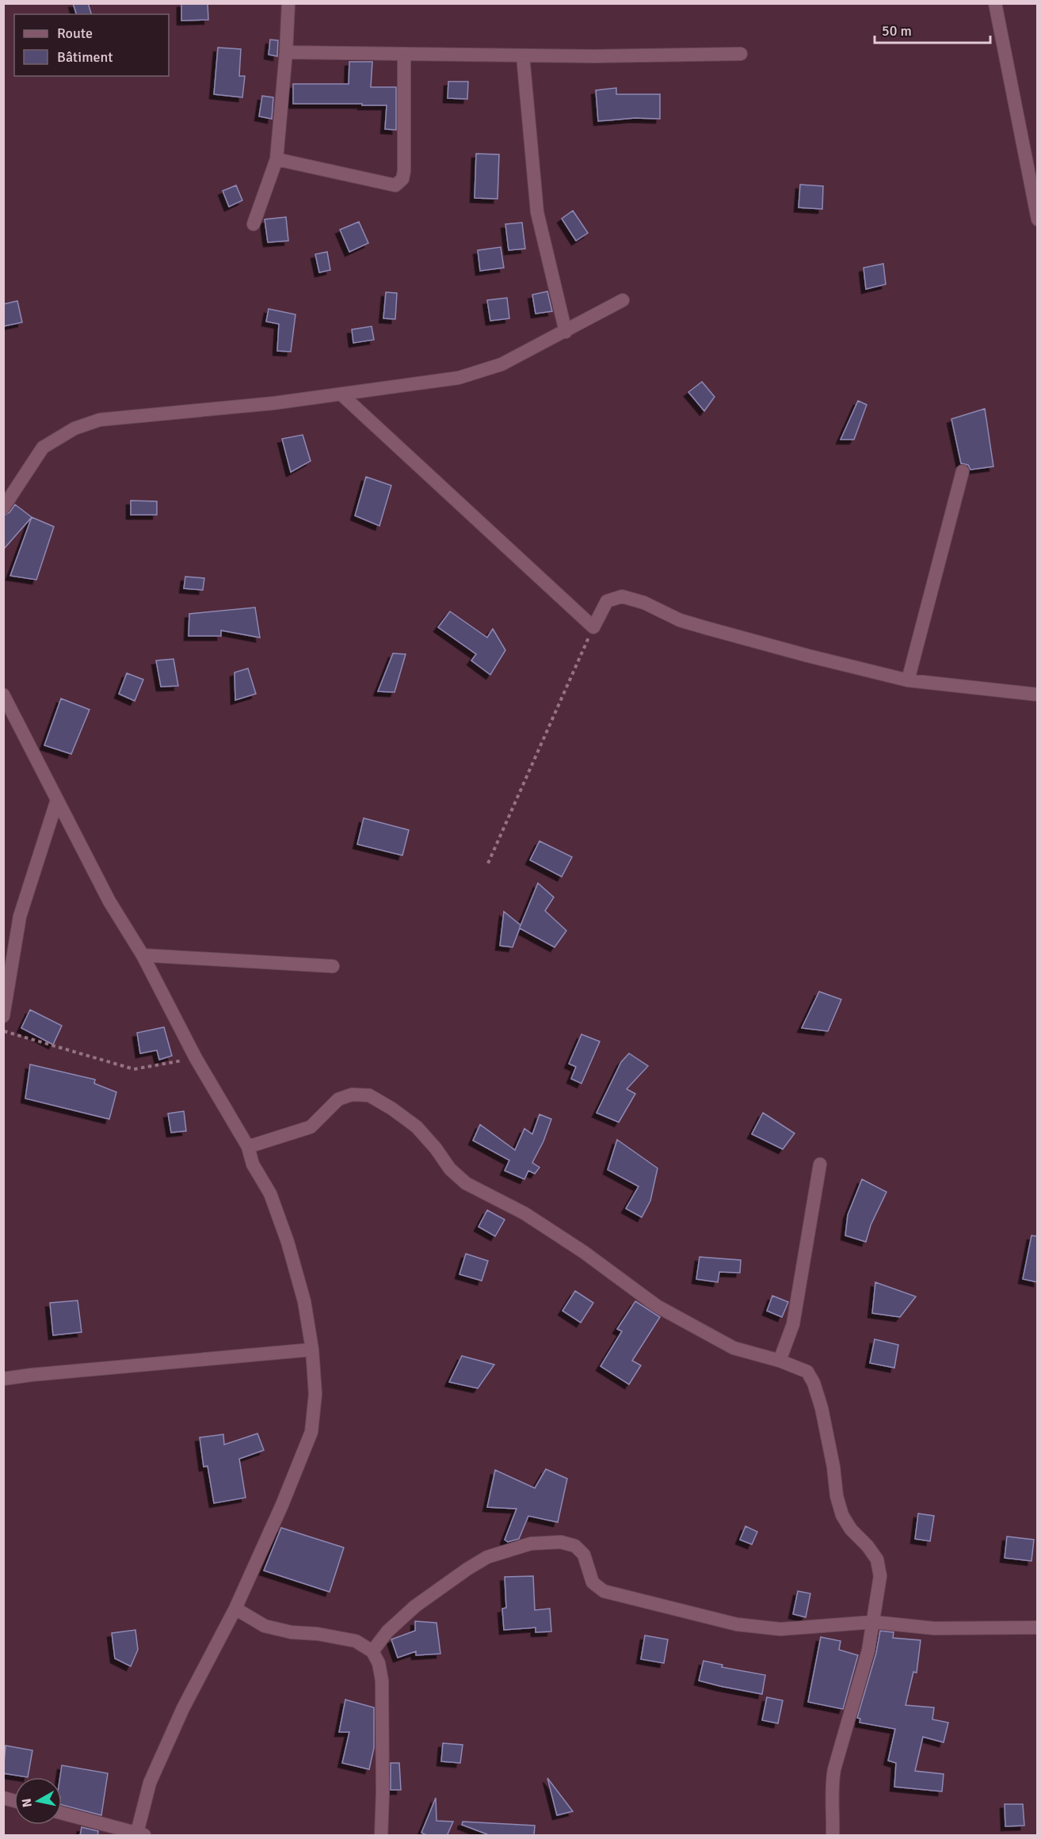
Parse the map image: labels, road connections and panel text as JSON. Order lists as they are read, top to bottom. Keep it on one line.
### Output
{"legend":["Route","Bâtiment"],"scale_bar":"50 m","north":"left"}
